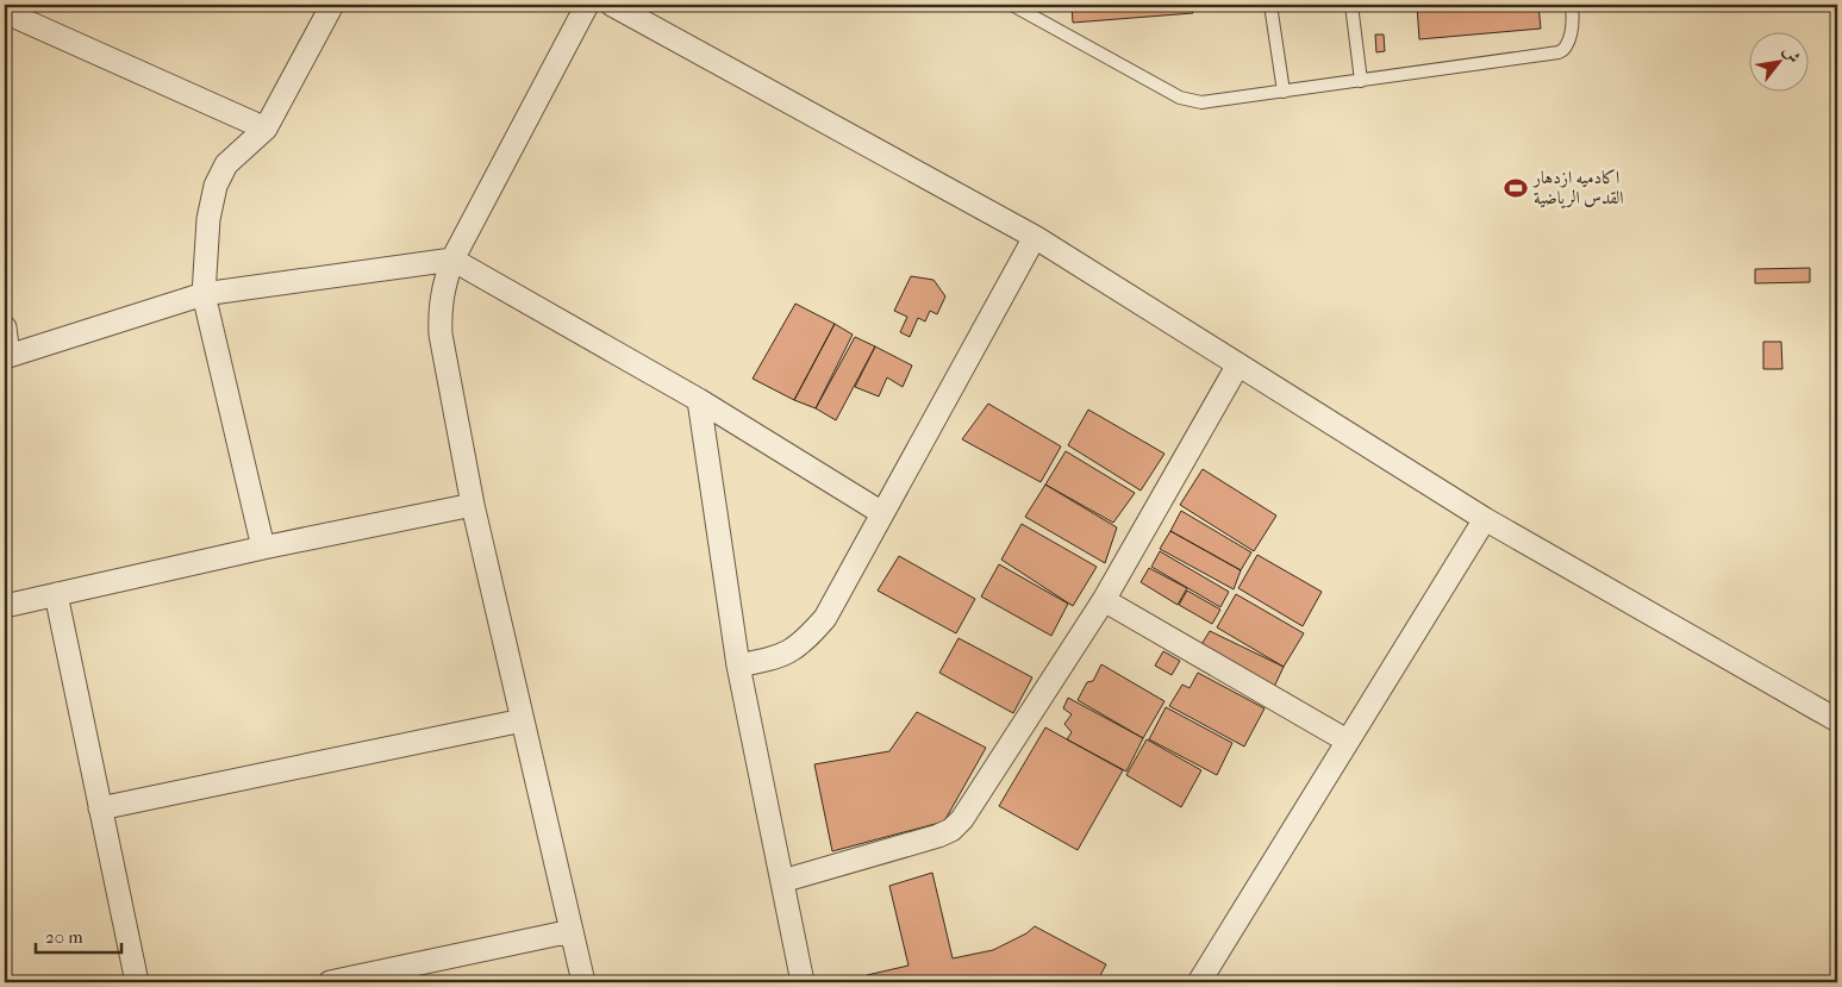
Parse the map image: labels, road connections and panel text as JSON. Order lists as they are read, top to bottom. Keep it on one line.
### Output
{"places":{"sports":["اكادميه ازدهار القدس الرياضية"]},"scale_bar":"20 m","north":"top right"}
